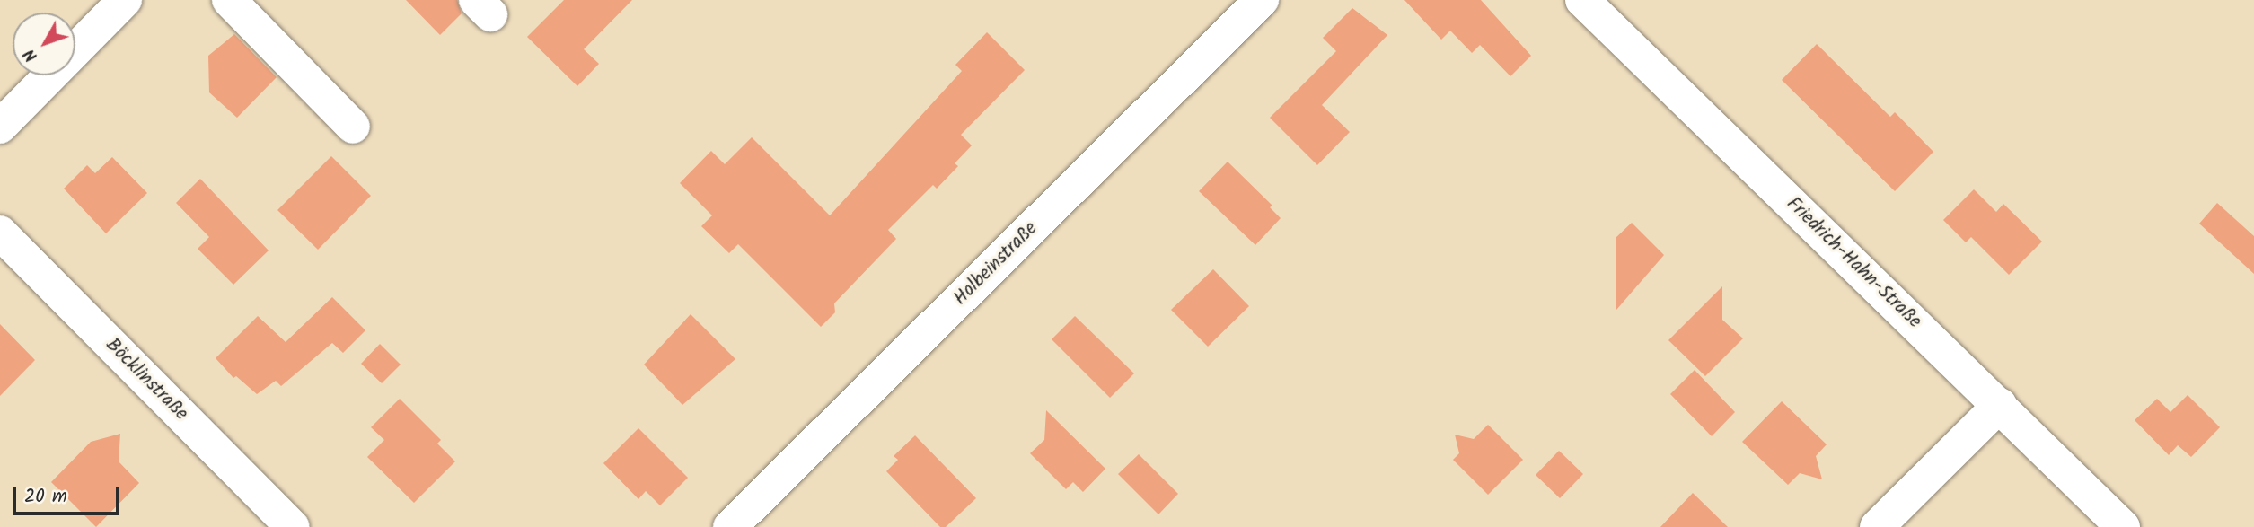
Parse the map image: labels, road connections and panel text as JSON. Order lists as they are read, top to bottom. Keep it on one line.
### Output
{"streets":{"street":["Friedrich-Hahn-Straße","Holbeinstraße","Böcklinstraße"]},"scale_bar":"20 m","north":"bottom left"}
